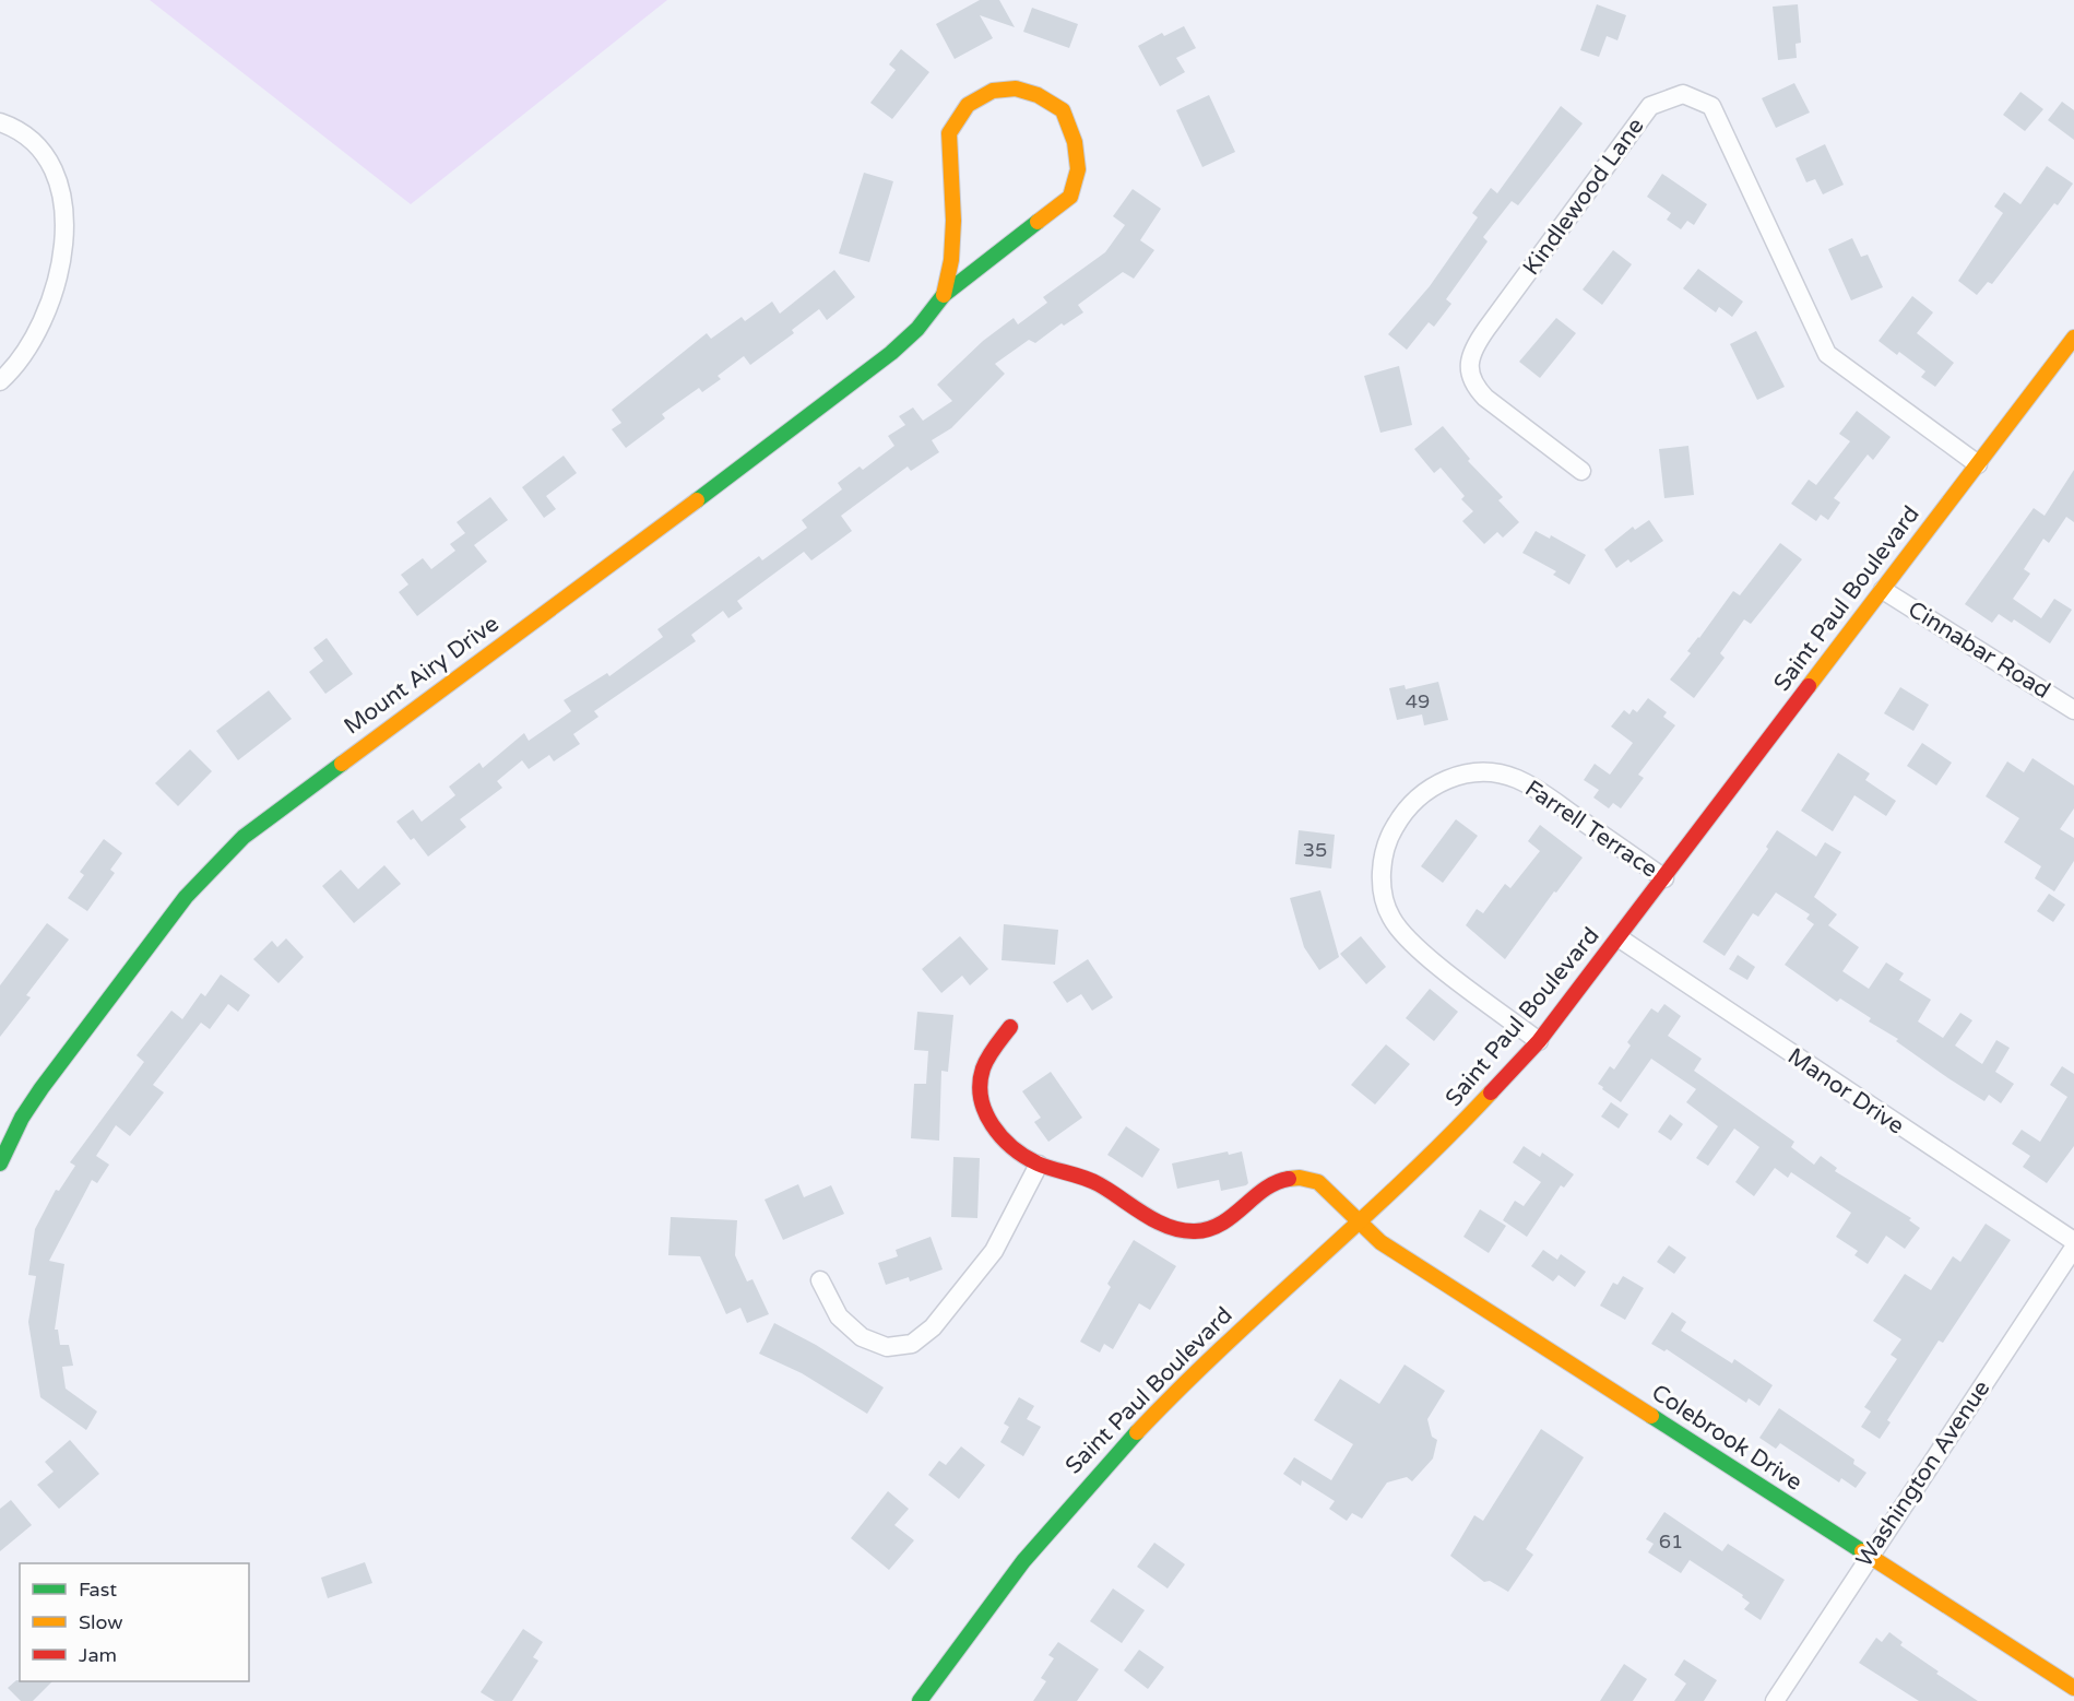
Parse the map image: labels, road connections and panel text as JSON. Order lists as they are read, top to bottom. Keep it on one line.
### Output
{"streets":{"street":["Kindlewood Lane","Saint Paul Boulevard","Cinnabar Road","Mount Airy Drive","Farrell Terrace","Manor Drive","Colebrook Drive","Washington Avenue"]},"crossings":[["Kindlewood Lane","Saint Paul Boulevard"],["Saint Paul Boulevard","Cinnabar Road"],["Saint Paul Boulevard","Farrell Terrace"],["Saint Paul Boulevard","Manor Drive"],["Saint Paul Boulevard","Colebrook Drive"],["Colebrook Drive","Washington Avenue"]],"house_numbers":["49","35","61"],"legend":["Fast","Slow","Jam"]}
